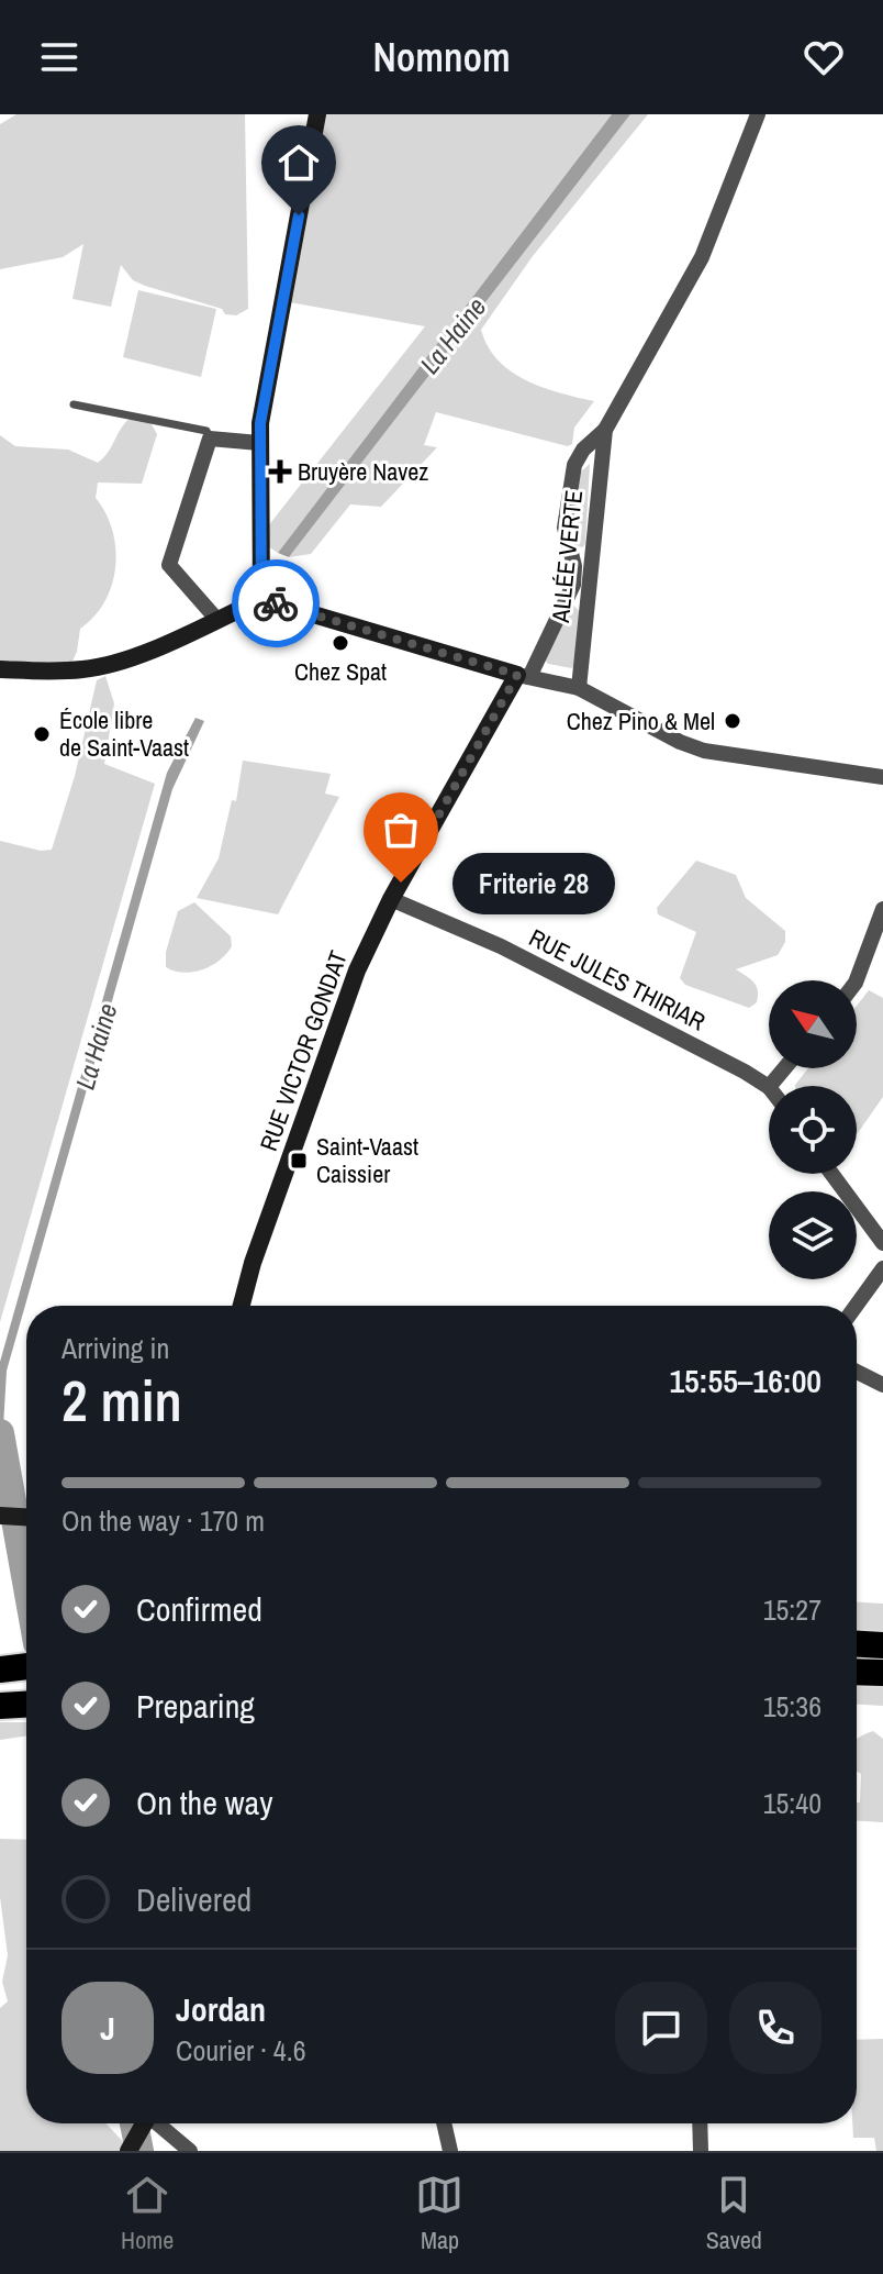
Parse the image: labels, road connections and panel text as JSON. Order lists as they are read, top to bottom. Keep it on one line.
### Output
{"streets":{"street":["ALLÉE VERTE","RUE JULES THIRIAR","RUE VICTOR GONDAT"]},"crossings":[["ALLÉE VERTE","RUE VICTOR GONDAT"],["RUE JULES THIRIAR","RUE VICTOR GONDAT"]],"water":["La Haine"],"places":{"health":["Bruyère Navez"],"other":["Chez Spat","Chez Pino & Mel","École libre de Saint-Vaast","Friterie 28"],"transit":["Saint-Vaast Caissier"]},"north":"top left","page":{"header":"Nomnom","bubble":"Friterie 28","heading":["2 min","Arriving in","15:55–16:00"],"panel":["Jordan","Courier · 4.6"],"bar":"On the way · 170 m","list":[["Confirmed","15:27"],["Preparing","15:36"],["On the way","15:40"],"Delivered"],"round":"J","tabs":["Home","Map","Saved"]}}
